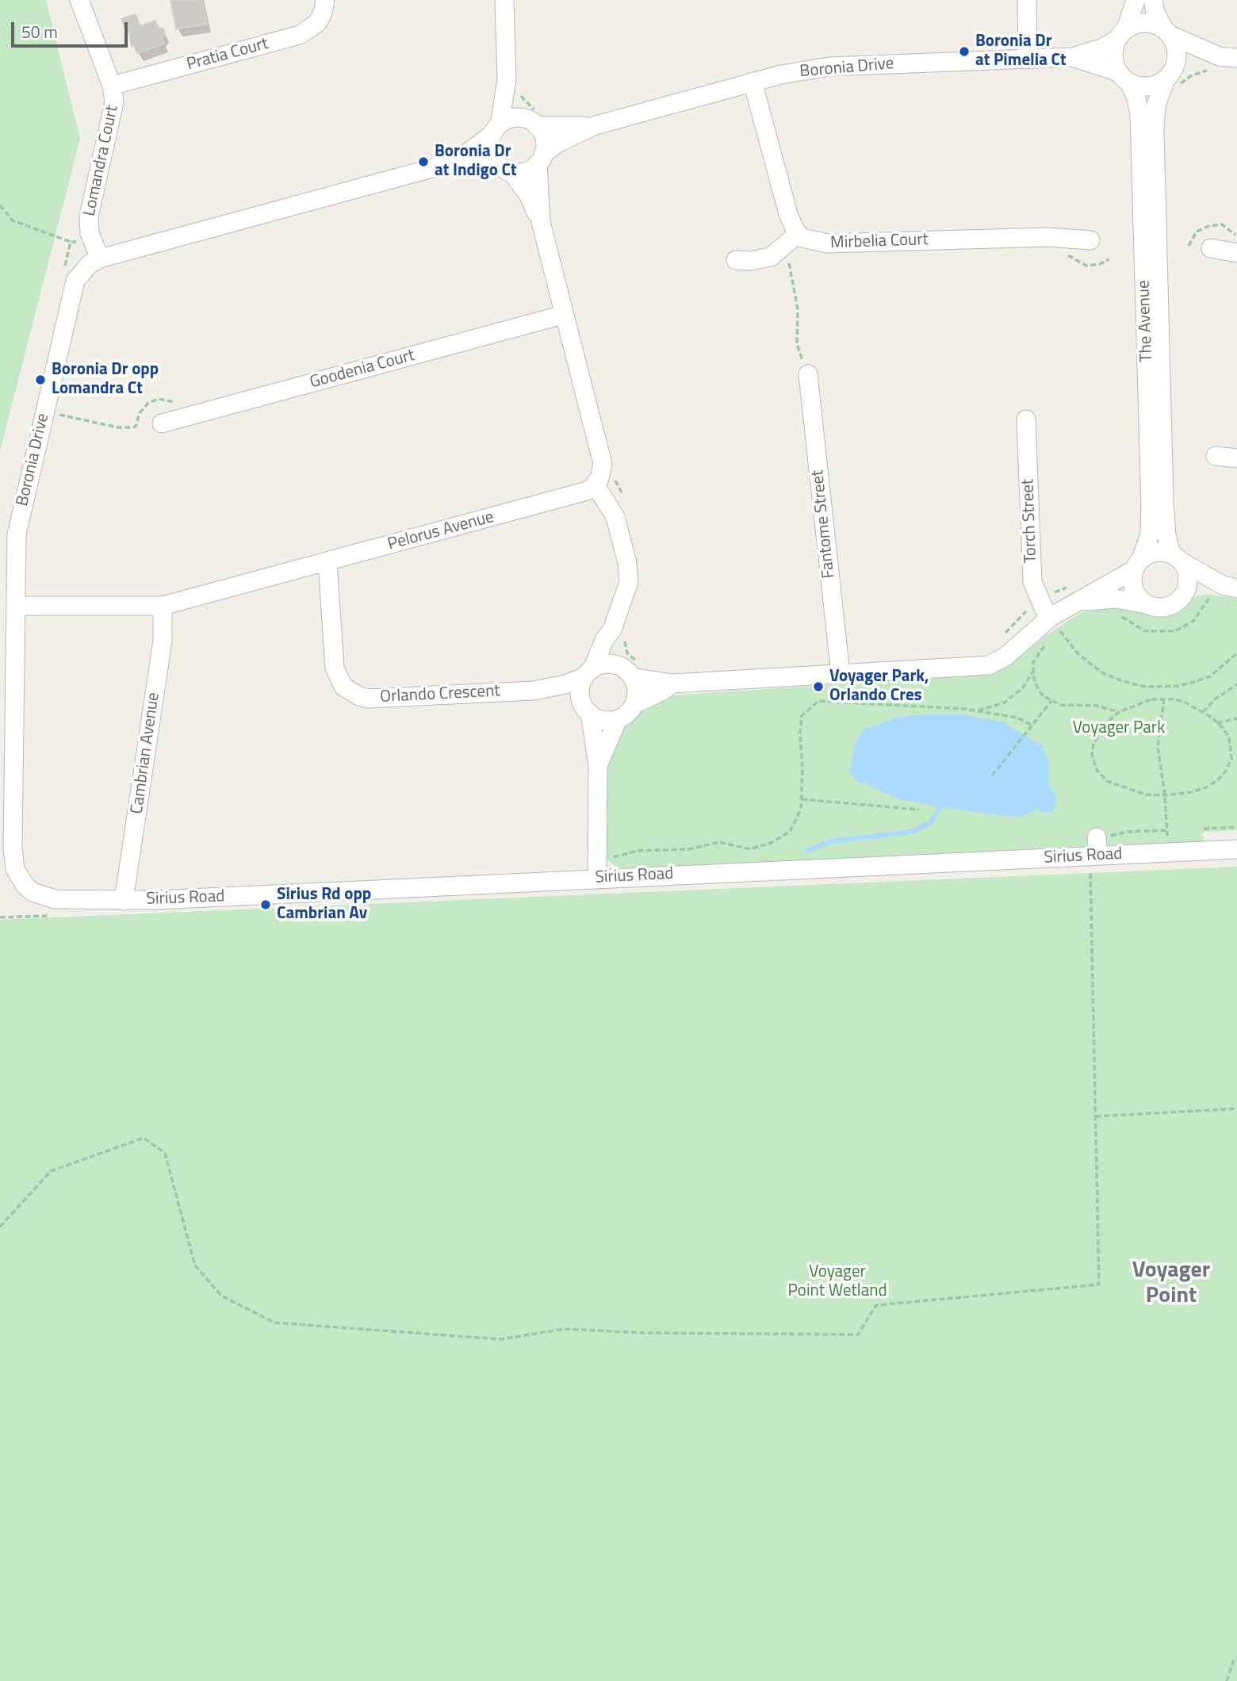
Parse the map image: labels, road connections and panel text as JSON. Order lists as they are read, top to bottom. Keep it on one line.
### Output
{"streets":{"street":["Pratia Court","Boronia Drive","Lomandra Court","Mirbelia Court","The Avenue","Goodenia Court","Torch Street","Fantome Street","Pelorus Avenue","Orlando Crescent","Cambrian Avenue","Sirius Road"]},"crossings":[["Pratia Court","Lomandra Court"],["Boronia Drive","Lomandra Court"],["Boronia Drive","The Avenue"],["Boronia Drive","Pelorus Avenue"],["Boronia Drive","Sirius Road"],["Pelorus Avenue","Orlando Crescent"],["Pelorus Avenue","Cambrian Avenue"],["Cambrian Avenue","Sirius Road"]],"districts":["Voyager Point"],"parks":["Voyager Park","Voyager Point Wetland"],"places":["Boronia Dr at Pimelia Ct","Boronia Dr at Indigo Ct","Boronia Dr opp Lomandra Ct","Voyager Park, Orlando Cres","Sirius Rd opp Cambrian Av"],"scale_bar":"50 m"}
